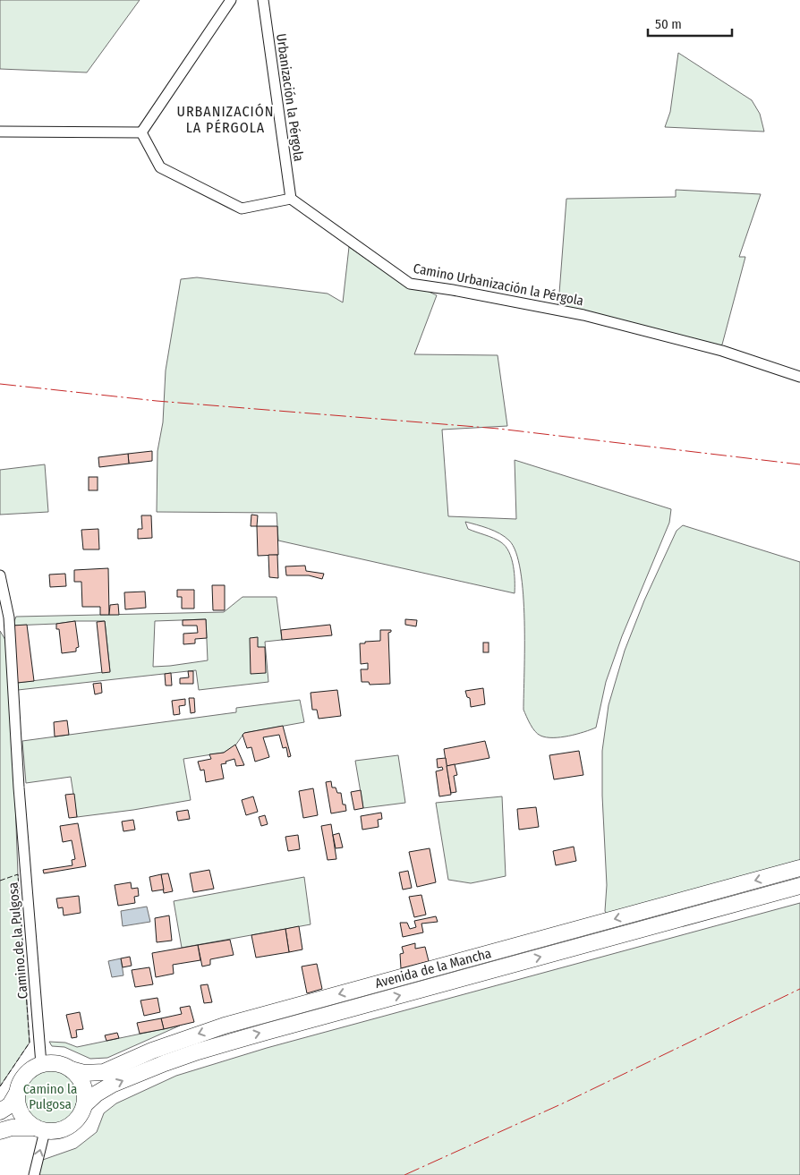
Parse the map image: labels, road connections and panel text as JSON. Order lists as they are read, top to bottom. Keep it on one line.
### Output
{"streets":{"main road":["Avenida de la Mancha"],"street":["Urbanización la Pérgola","Camino Urbanización la Pérgola","Camino de la Pulgosa"]},"crossings":[["Urbanización la Pérgola","Camino Urbanización la Pérgola"],["Camino de la Pulgosa","Avenida de la Mancha"]],"districts":["URBANIZACIÓN LA PÉRGOLA"],"parks":["Camino la Pulgosa"],"scale_bar":"50 m"}
